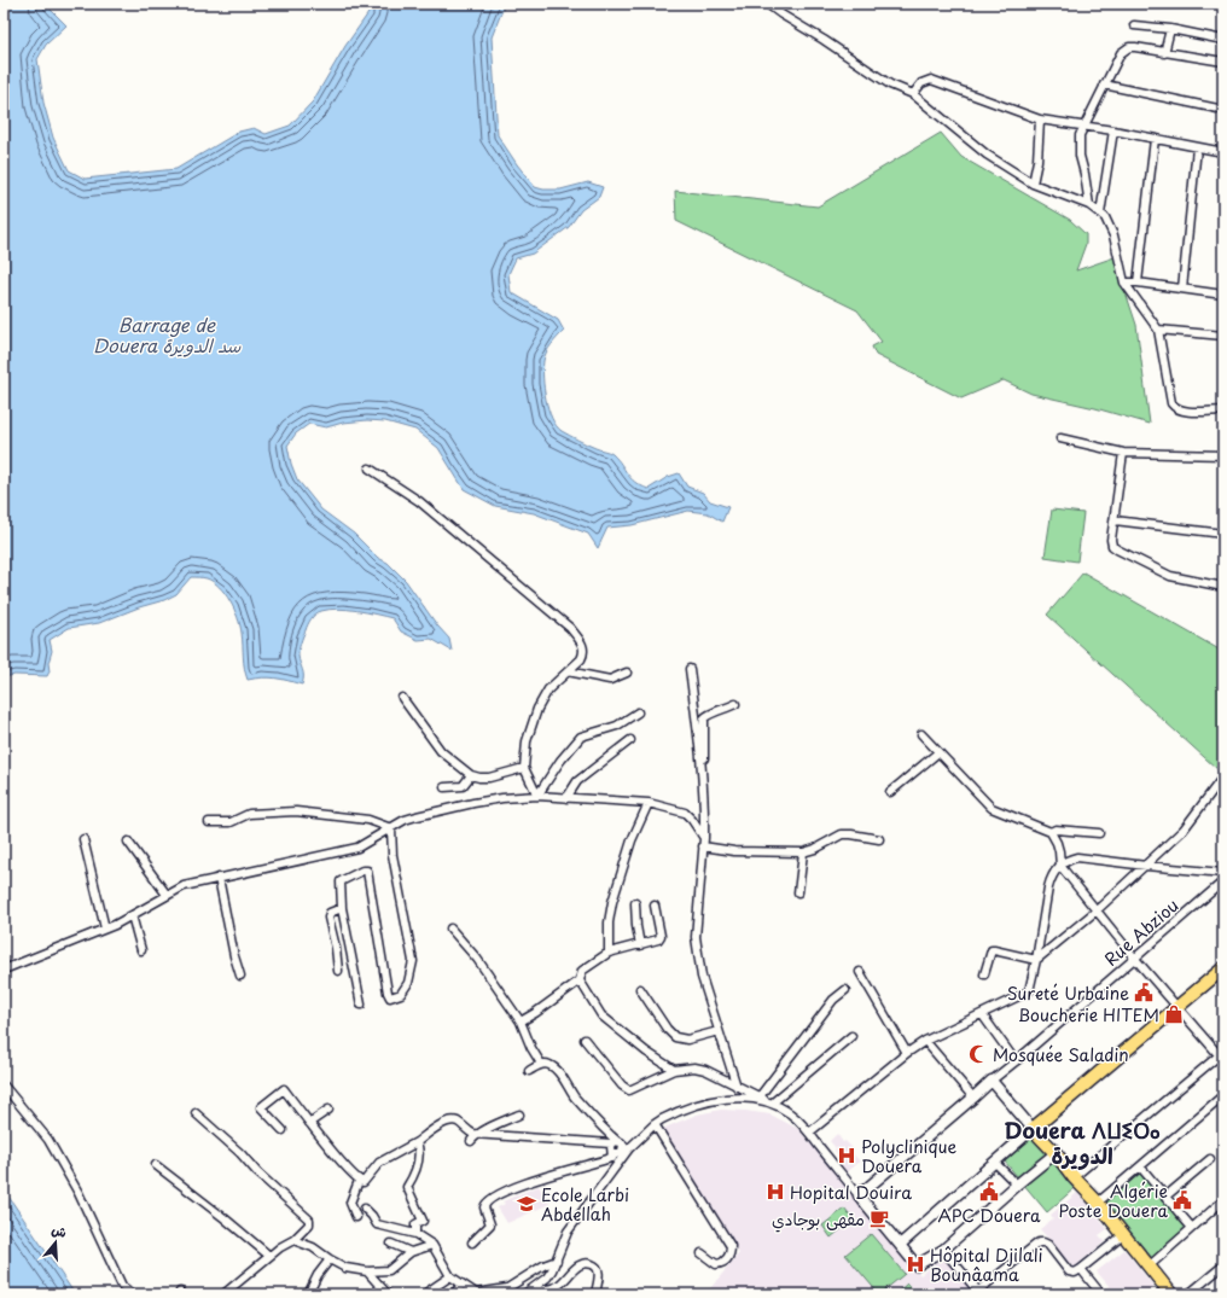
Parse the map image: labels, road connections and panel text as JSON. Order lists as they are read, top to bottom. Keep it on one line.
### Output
{"streets":{"street":["Rue Abziou"]},"districts":["Douera ⴷⵡⵉⵔⴰ الدويرة"],"water":["Barrage de Douera سد الدويرة"],"places":{"public building":["Sureté Urbaine","APC Douera","Algérie Poste Douera"],"shop":["Boucherie HITEM"],"mosque":["Mosquée Saladin"],"hospital":["Polyclinique Douera","Hopital Douira","Hôpital Djilali Bounâama"],"school or university":["Ecole Larbi Abdellah"],"cafe":["مقهى بوجادي"]},"north":"top"}
